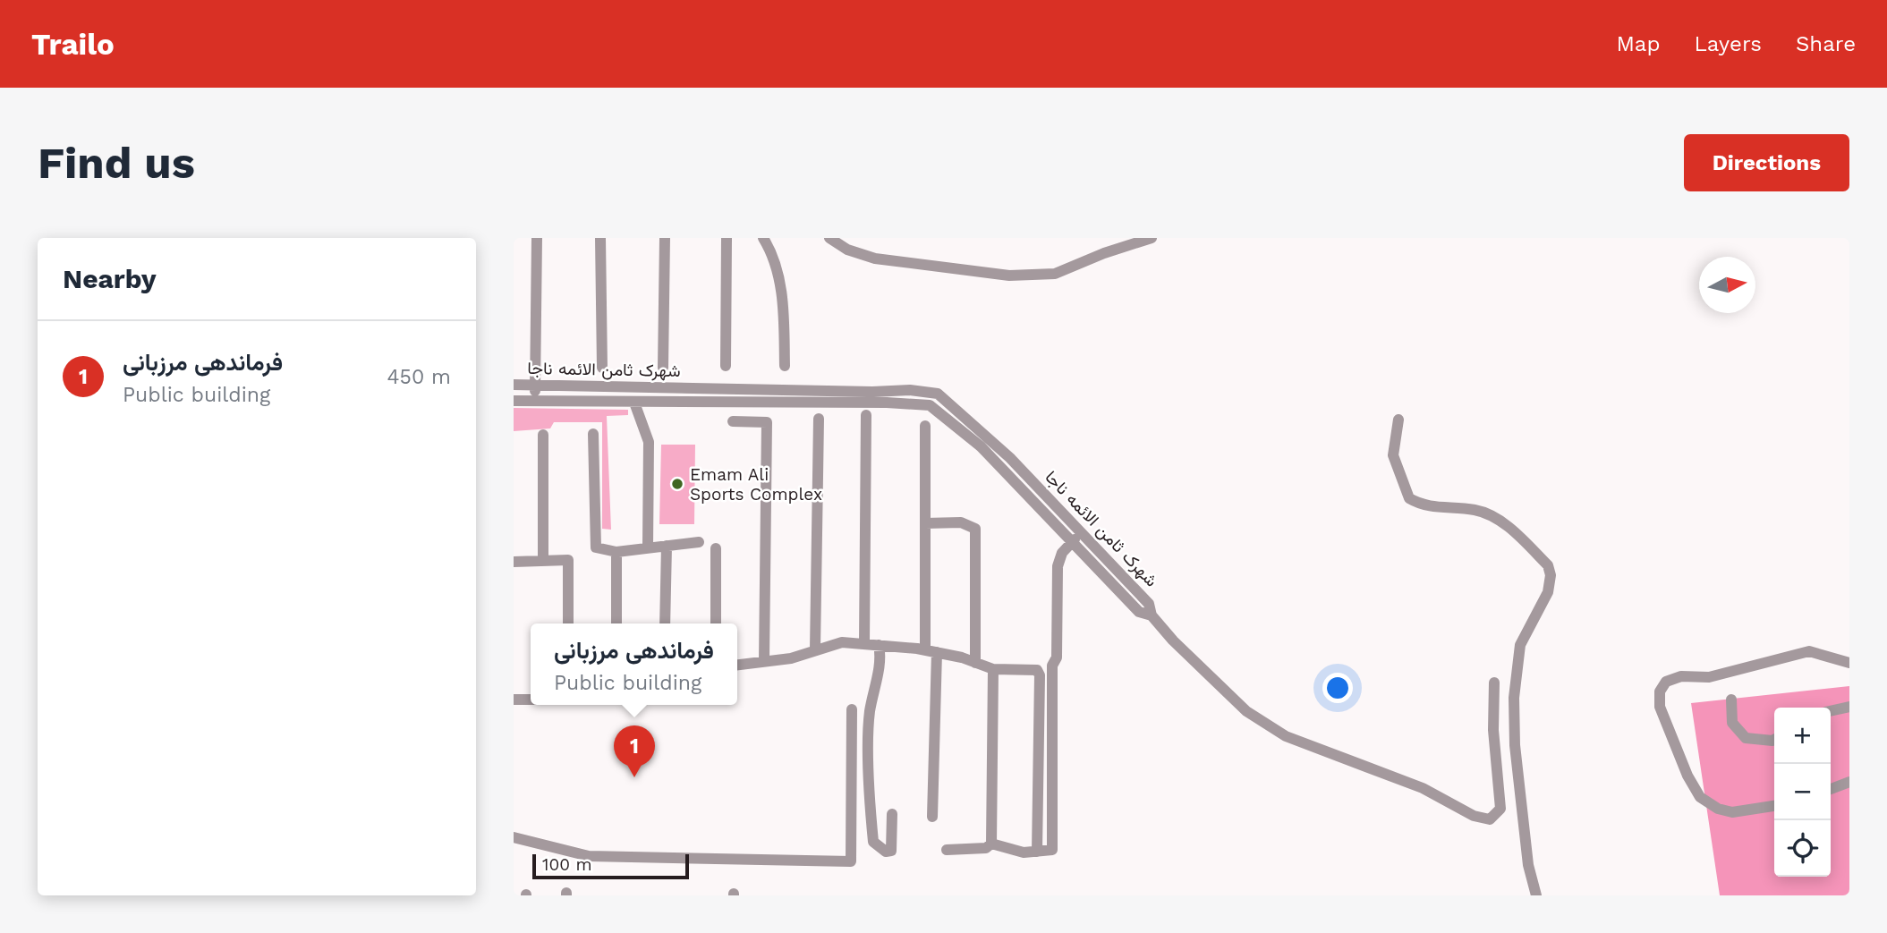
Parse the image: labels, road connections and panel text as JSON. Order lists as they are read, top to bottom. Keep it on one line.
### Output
{"streets":{"street":["شهرک ثامن الائمه ناجا"]},"places":["Emam Ali Sports Complex"],"scale_bar":"100 m","north":"right","page":{"header":"Trailo","nav":["Map","Layers","Share"],"buttons":"Directions","title":"Find us","heading":"Nearby","list":[{"mark":"1","name":"فرماندهی مرزبانی","note":"Public building","value":"450 m"}],"popup":["فرماندهی مرزبانی","Public building"],"map_buttons":["+","−"],"pins":"1","scale":"100 m"}}
